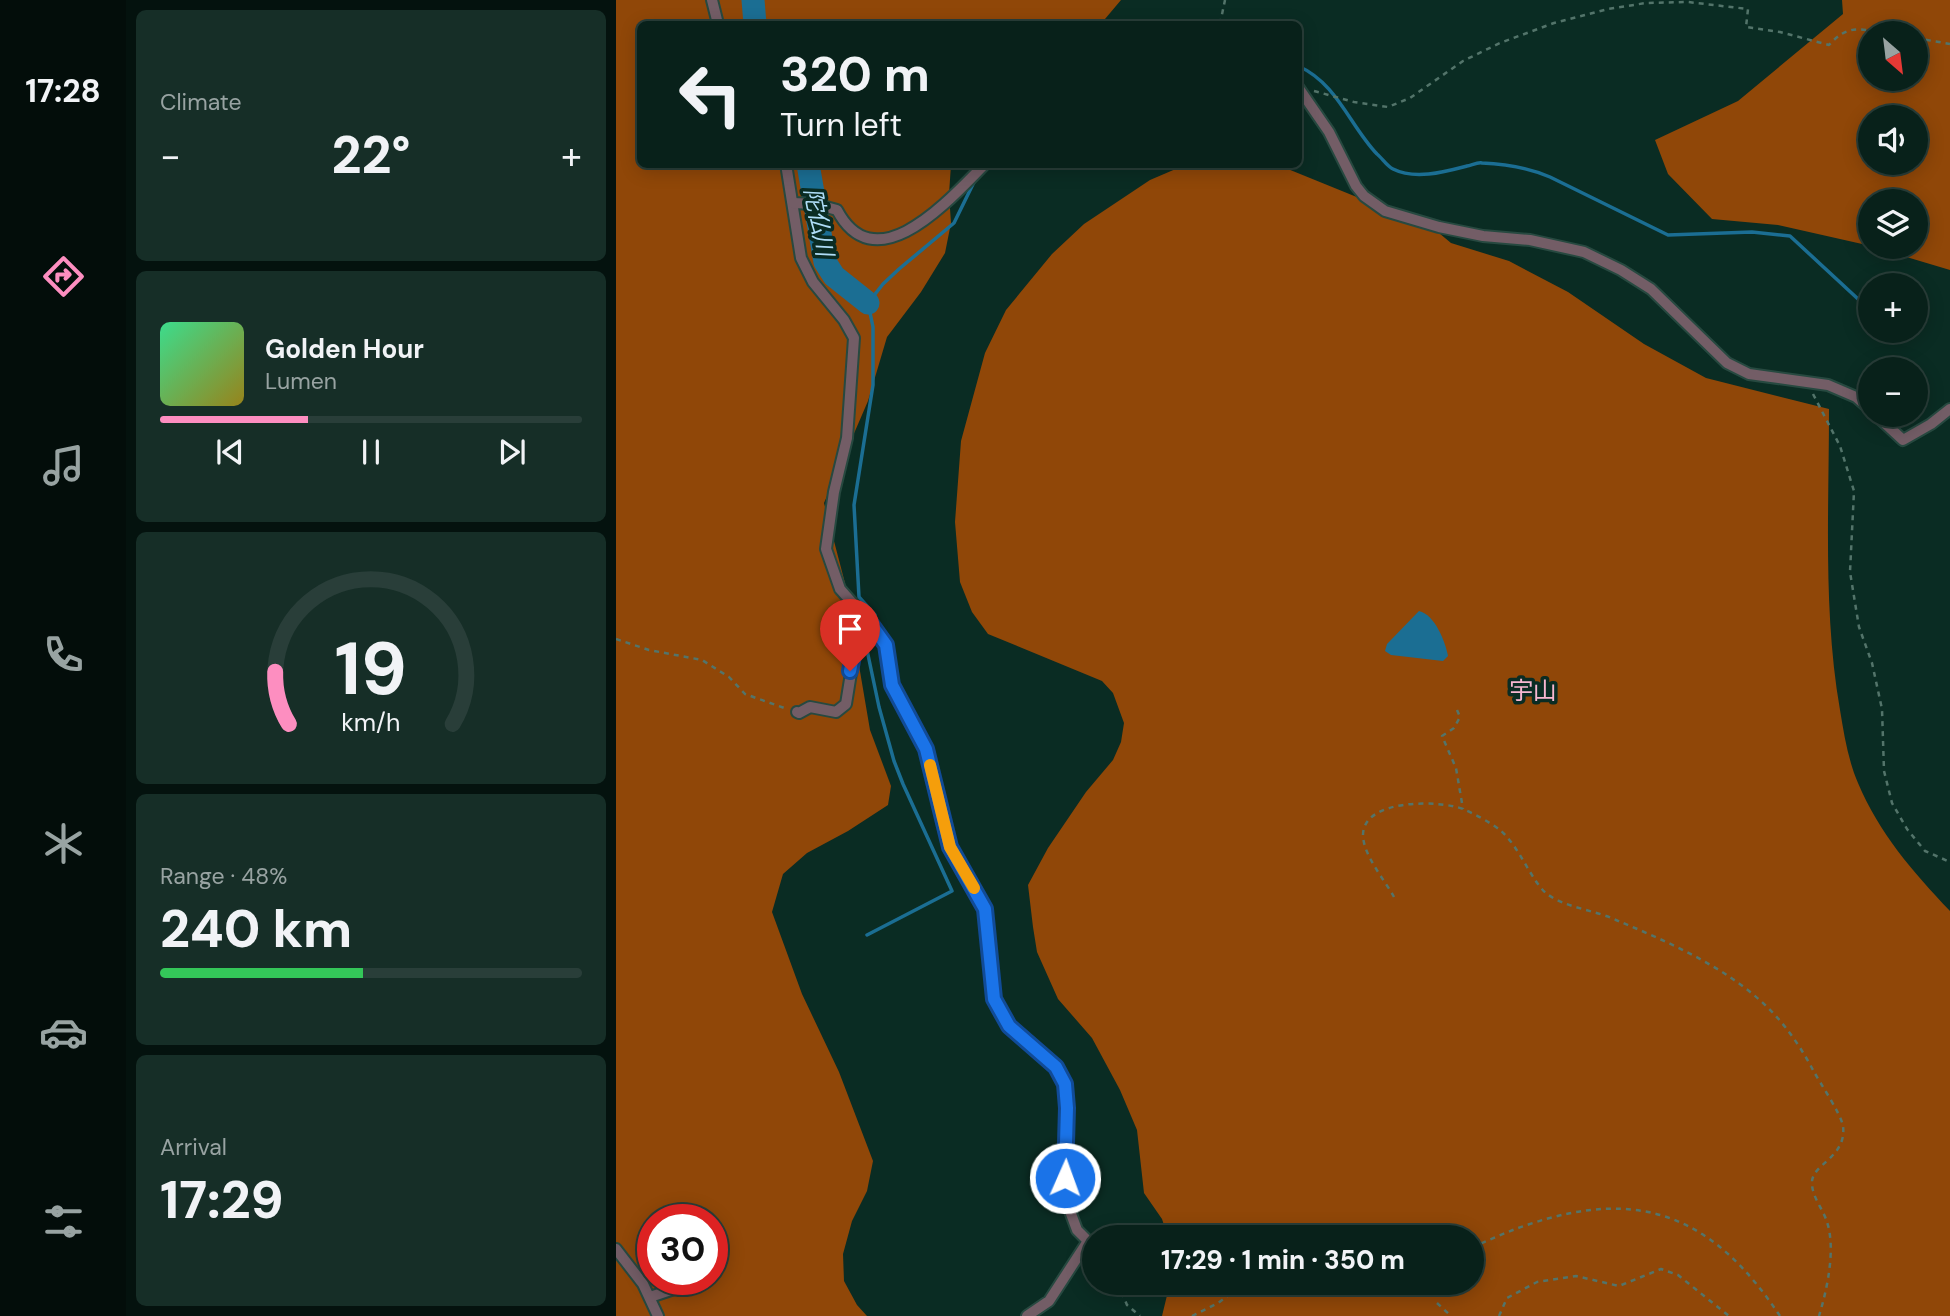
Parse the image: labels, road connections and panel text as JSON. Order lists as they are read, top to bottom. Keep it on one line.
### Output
{"districts":["宇山"],"water":["陀仏川"],"north":"bottom right","page":{"tabs":"17:28","tile":["Climate",["Range · 48%","240 km"],["Arrival","17:29"]],"map_buttons":["+","−"],"turn":["320 m","Turn left"],"heat":["−","22°","+"],"song":["Golden Hour","Lumen"],"limit":"30","trip":"17:29 · 1 min · 350 m","gauge":["19","km/h"]}}
